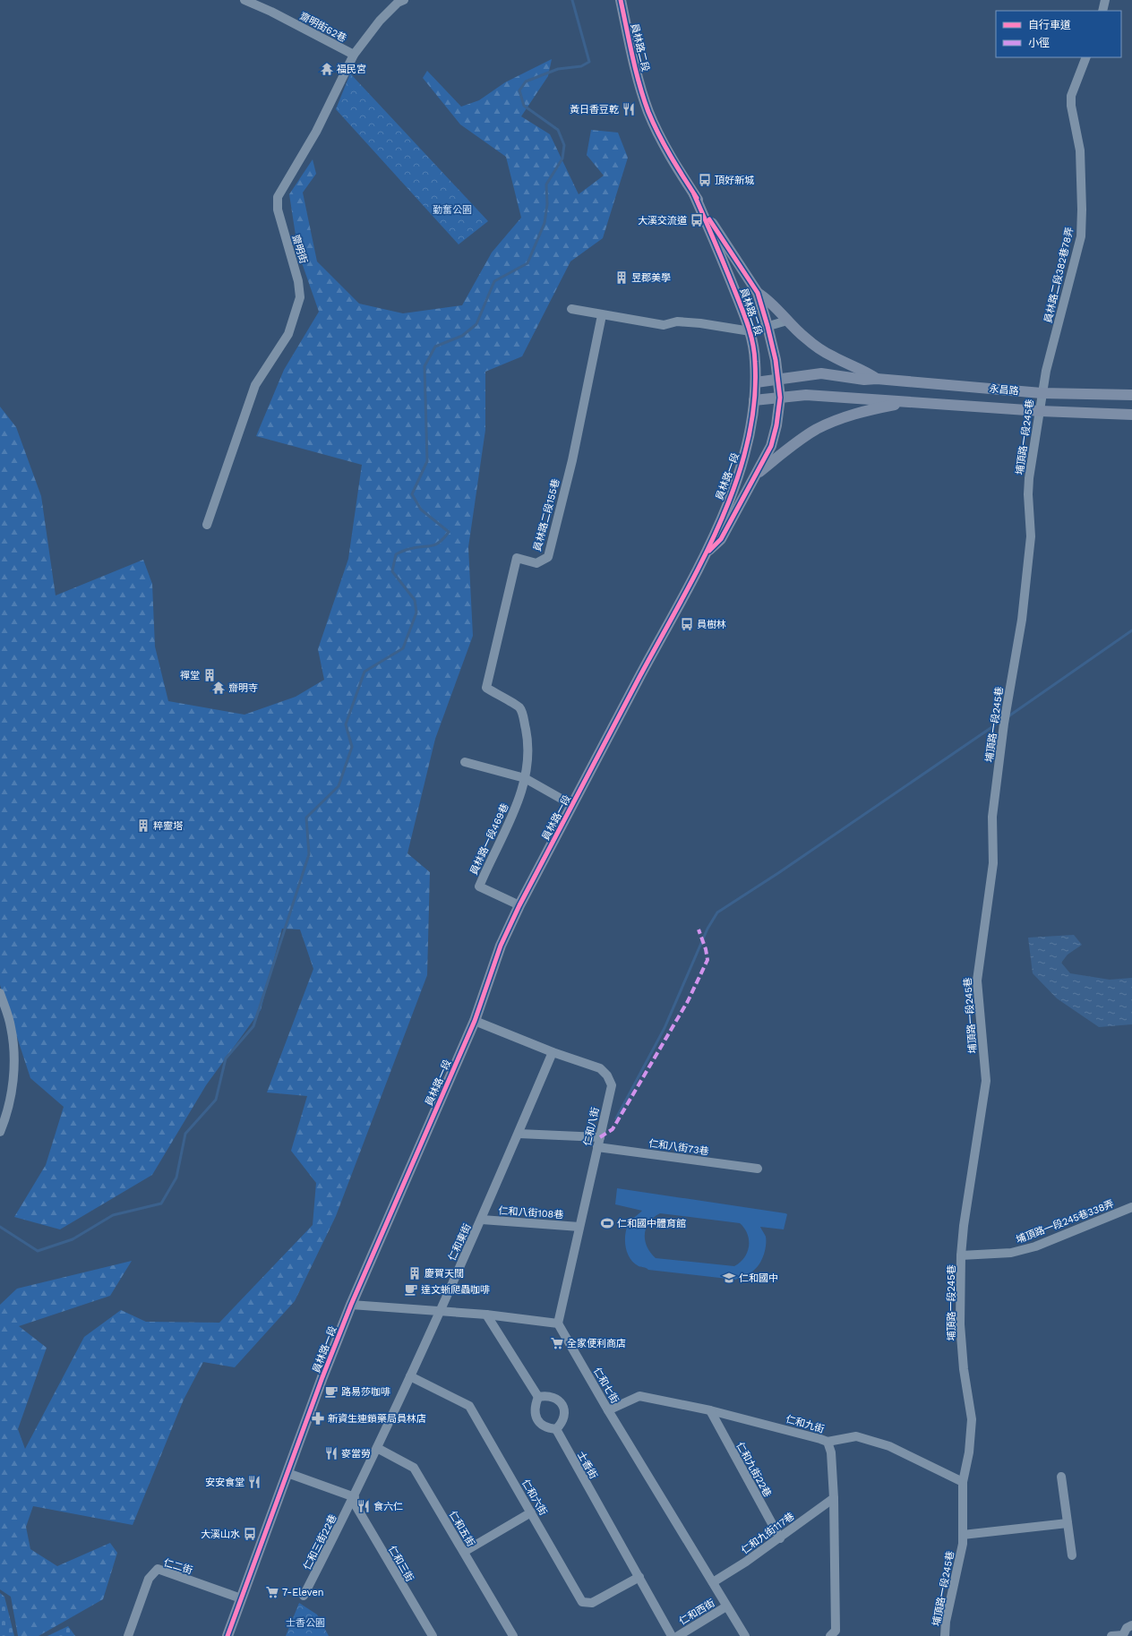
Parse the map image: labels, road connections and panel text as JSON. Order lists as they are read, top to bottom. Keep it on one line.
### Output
{"streets":{"main road":["員林路二段","永昌路","員林路一段"],"street":["齋明街62巷","齋明街","員林路二段382巷78弄","埔頂路一段245巷","員林路二段155巷","員林路一段469巷","仁和八街","仁和八街73巷","仁和八街108巷","埔頂路一段245巷338弄","仁和東街","仁和七街","仁和九街","士香街","仁和九街22巷","仁和六街","仁和五街","仁和九街117巷","仁和三街22巷","仁和三街","仁二街","仁和西街"]},"crossings":[["齋明街62巷","齋明街"],["員林路二段","永昌路"],["員林路二段","員林路一段"],["員林路二段382巷78弄","永昌路"],["員林路二段382巷78弄","埔頂路一段245巷"],["永昌路","埔頂路一段245巷"],["永昌路","員林路一段"],["埔頂路一段245巷","埔頂路一段245巷338弄"],["員林路一段","員林路一段469巷"],["員林路一段","仁和八街"],["員林路一段","仁二街"],["員林路二段155巷","員林路一段469巷"],["仁和八街","仁和八街73巷"],["仁和八街","仁和八街108巷"],["仁和八街","仁和東街"],["仁和八街","仁和七街"],["仁和八街108巷","仁和東街"],["仁和東街","仁和六街"],["仁和東街","仁和五街"],["仁和東街","仁和三街22巷"],["仁和東街","仁和三街"],["仁和七街","仁和九街"],["仁和七街","仁和九街117巷"],["仁和七街","仁和西街"],["仁和九街","仁和九街22巷"],["仁和九街","仁和九街117巷"],["士香街","仁和六街"],["仁和九街22巷","仁和九街117巷"],["仁和三街22巷","仁和三街"]],"parks":["勤奮公園","士香公園"],"places":{"temple":["福民宮","齋明寺"],"restaurant":["黃日香豆乾","麥當勞","安安食堂","食六仁"],"bus stop":["頂好新城","大溪交流道","員樹林","大溪山水"],"building":["昱郡美學","禪堂","粹靈塔","慶賀天闊"],"sports":["仁和國中體育館"],"school or university":["仁和國中"],"cafe":["達文蜥爬蟲咖啡","路易莎咖啡"],"supermarket":["全家便利商店","7-Eleven"],"pharmacy":["新資生連鎖藥局員林店"]},"legend":["自行車道","小徑"]}
